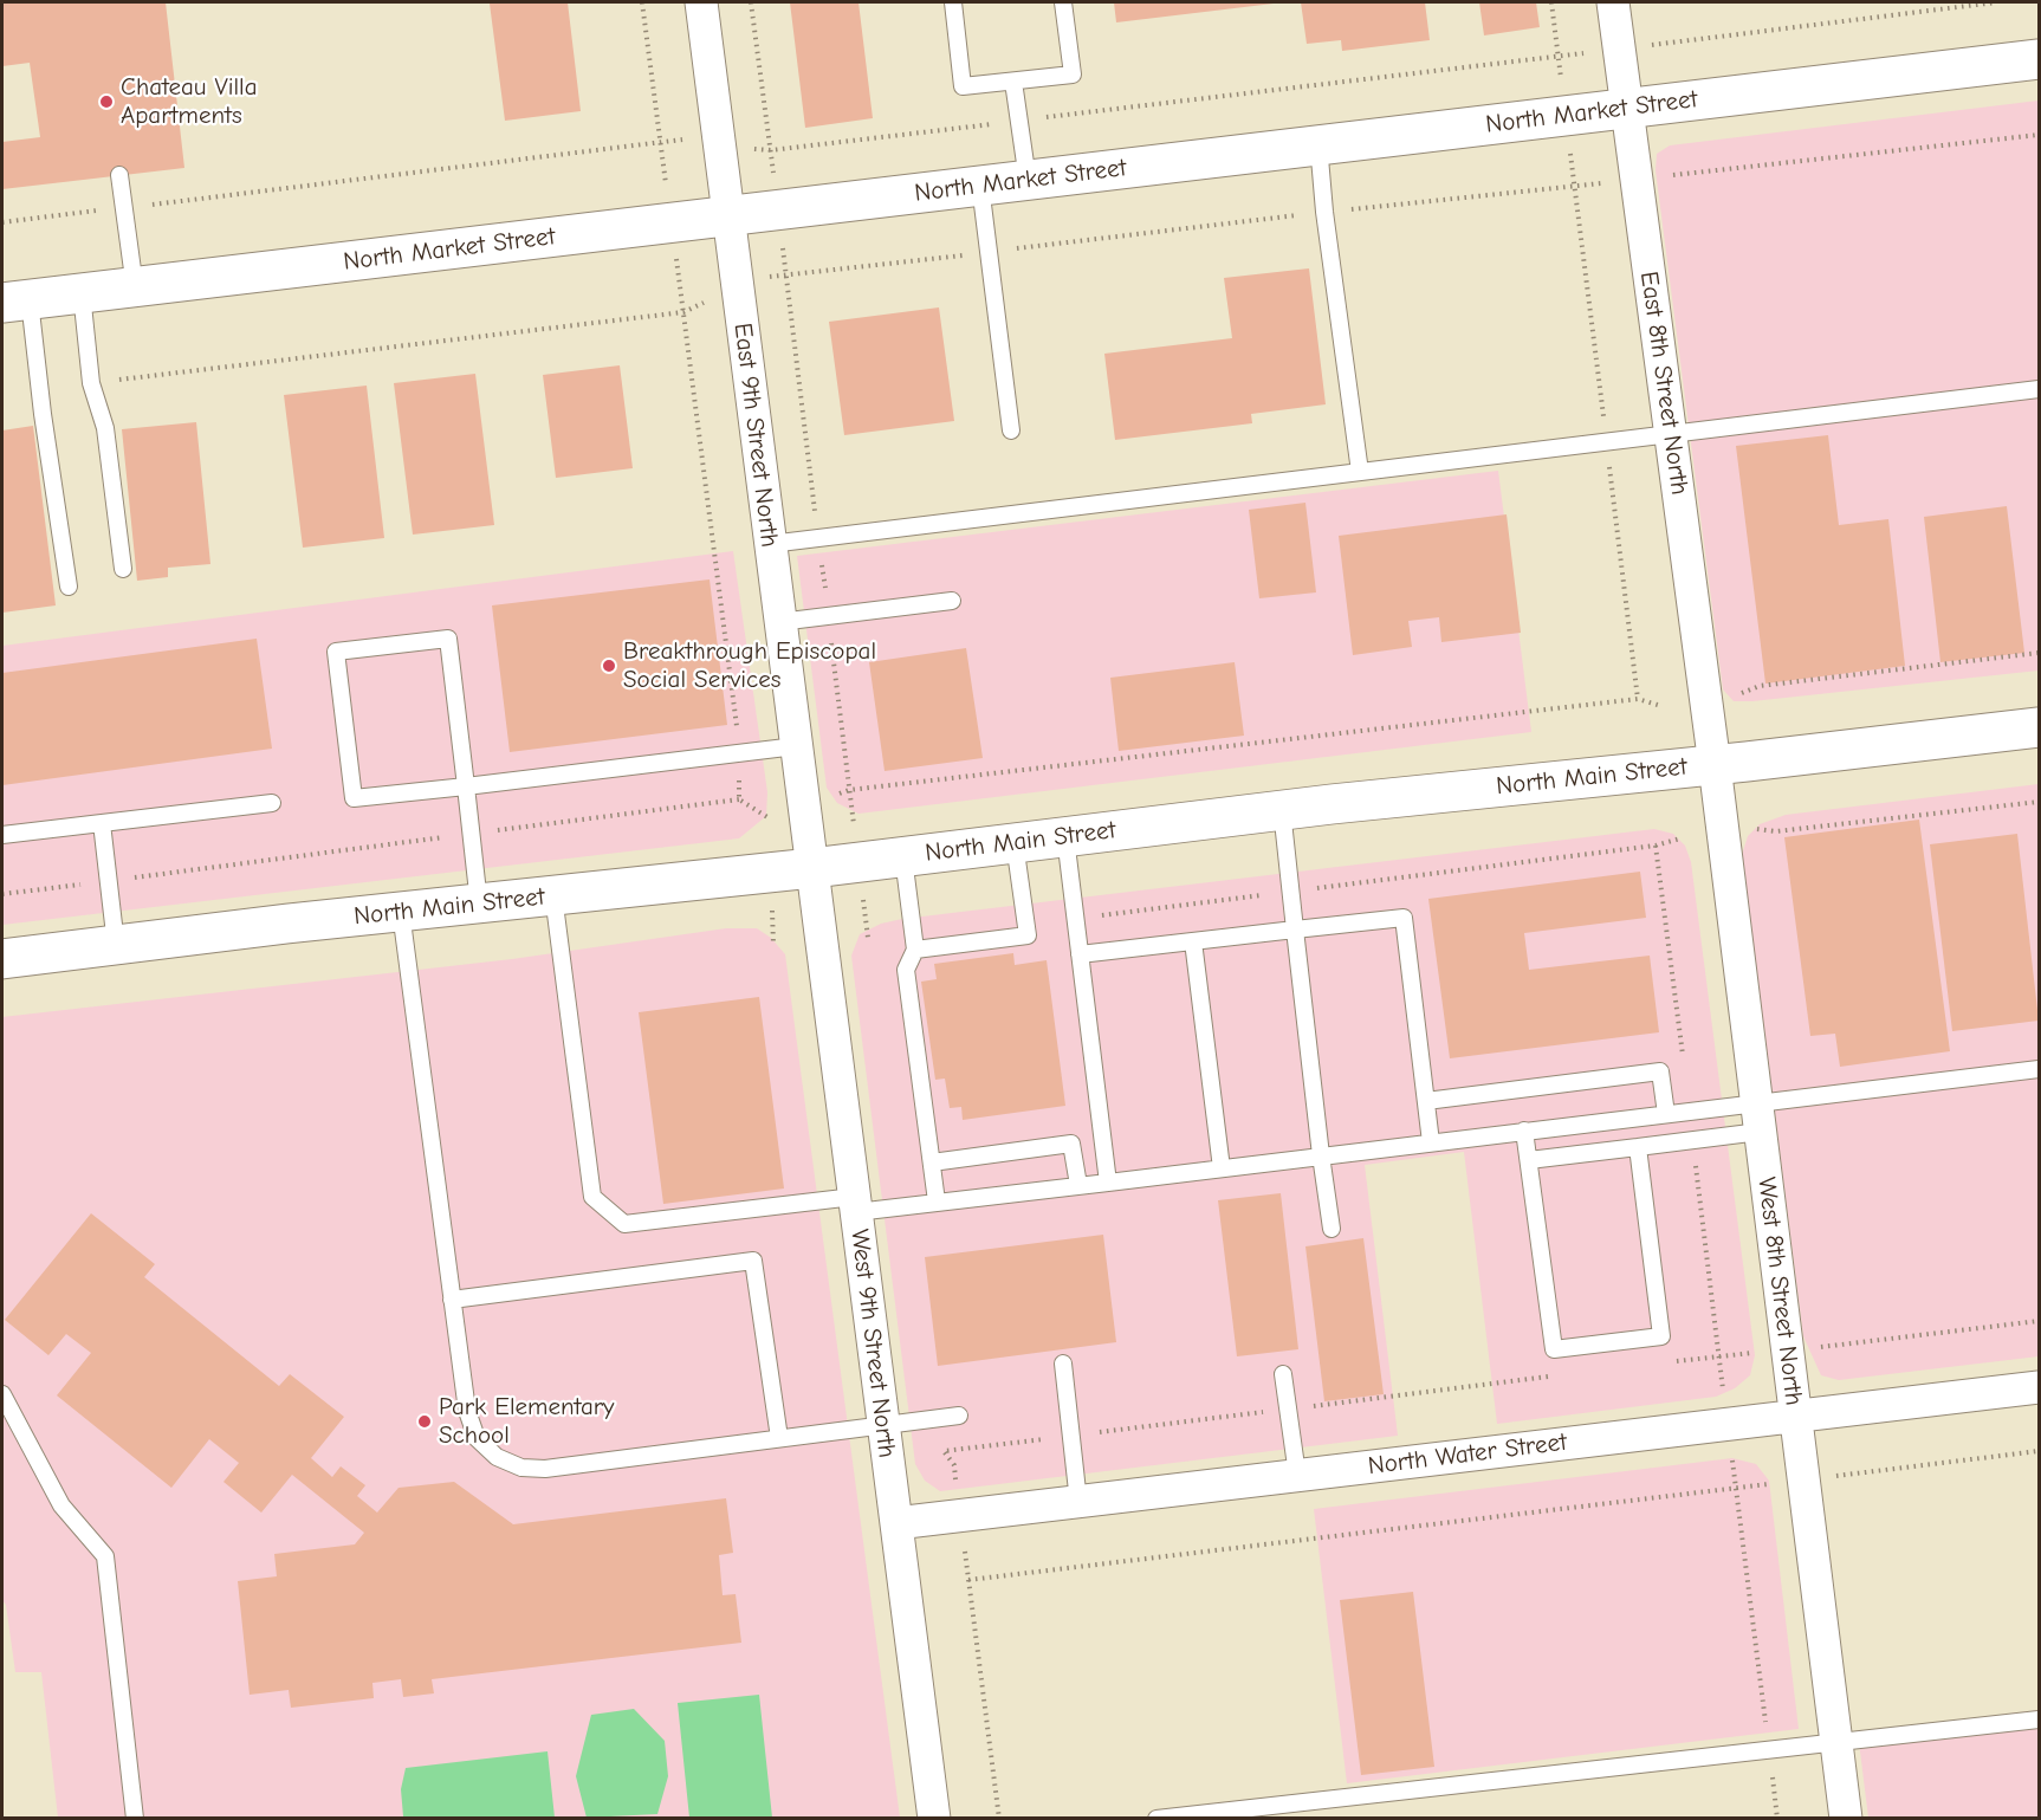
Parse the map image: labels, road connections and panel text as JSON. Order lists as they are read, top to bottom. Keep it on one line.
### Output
{"streets":{"street":["North Market Street","East 8th Street North","East 9th Street North","North Main Street","West 8th Street North","West 9th Street North","North Water Street"]},"crossings":[["North Market Street","East 8th Street North"],["North Market Street","East 9th Street North"],["East 8th Street North","North Main Street"],["East 8th Street North","West 8th Street North"],["East 9th Street North","North Main Street"],["East 9th Street North","West 9th Street North"],["North Main Street","West 8th Street North"],["North Main Street","West 9th Street North"],["West 8th Street North","North Water Street"],["West 9th Street North","North Water Street"]],"places":["Chateau Villa Apartments","Breakthrough Episcopal Social Services","Park Elementary School"]}
